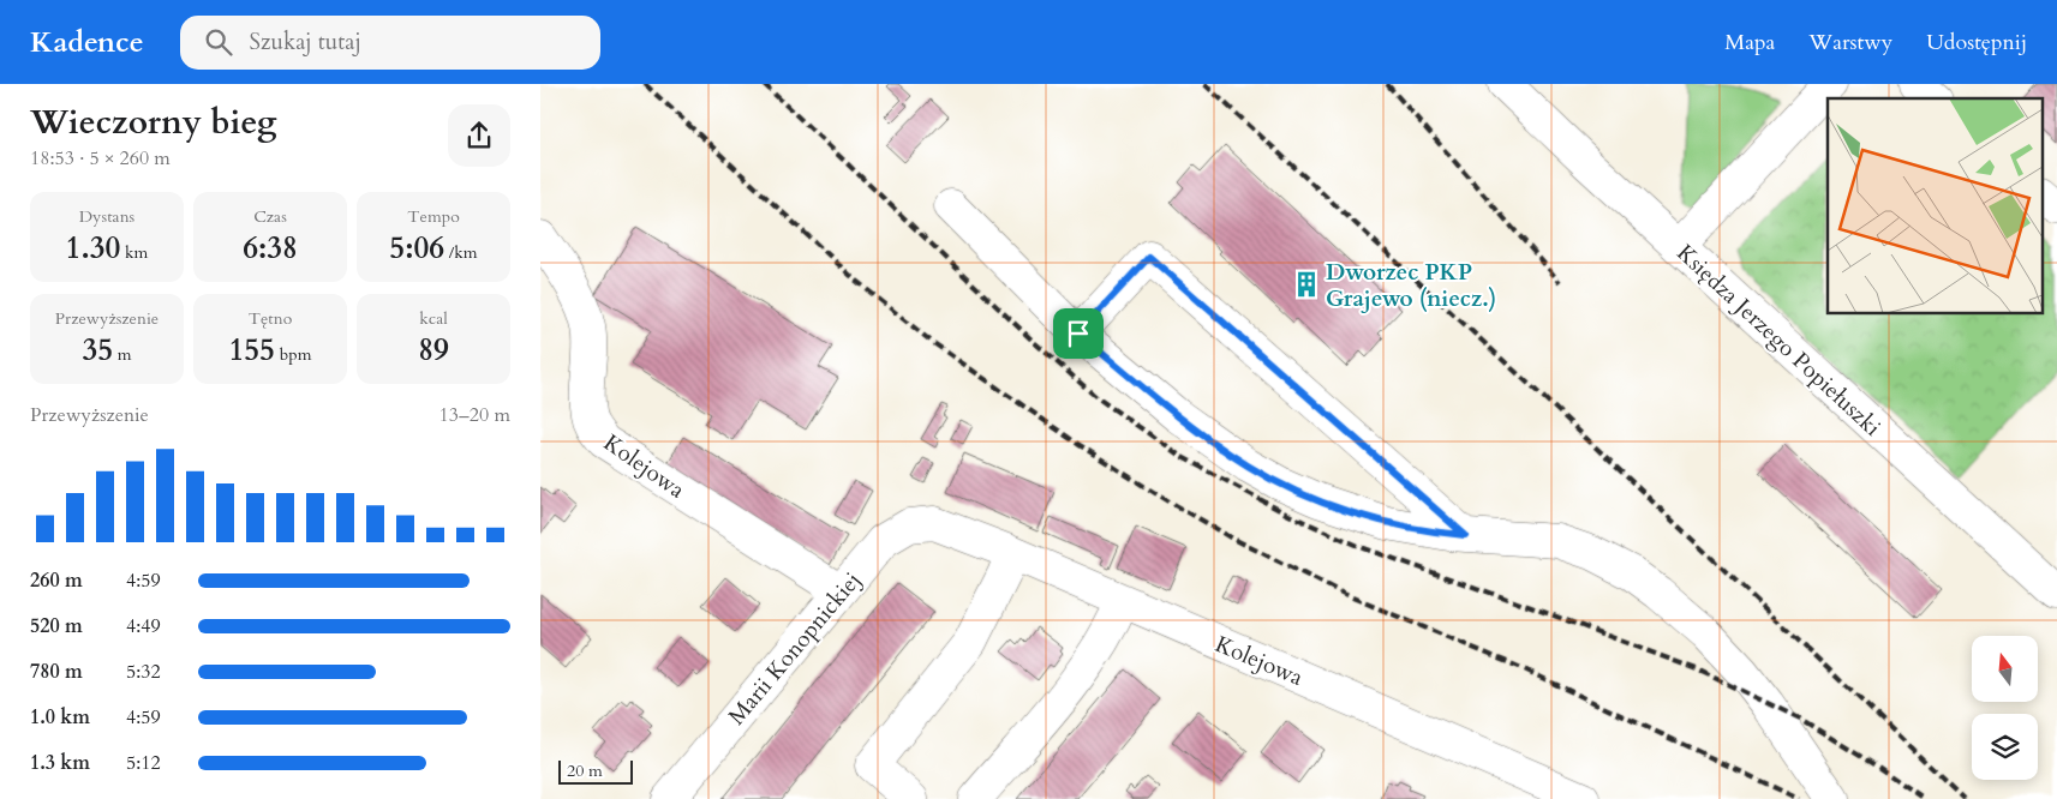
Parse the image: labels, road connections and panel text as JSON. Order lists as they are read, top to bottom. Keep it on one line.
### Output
{"streets":{"street":["Księdza Jerzego Popiełuszki","Kolejowa","Marii Konopnickiej"]},"crossings":[["Kolejowa","Marii Konopnickiej"]],"places":{"building":["Dworzec PKP Grajewo (niecz.)"]},"scale_bar":"20 m","north":"top","page":{"header":"Kadence","search":"Szukaj tutaj","nav":["Mapa","Warstwy","Udostępnij"],"heading":["Wieczorny bieg","18:53 · 5 × 260 m"],"stats":[["Dystans","1.30 km"],["Czas","6:38"],["Tempo","5:06 /km"],["Przewyższenie","35 m"],["Tętno","155 bpm"],["kcal","89"]],"chart":["Przewyższenie","13–20 m"],"list":[{"name":"260 m","note":"4:59"},{"name":"520 m","note":"4:49"},{"name":"780 m","note":"5:32"},{"name":"1.0 km","note":"4:59"},{"name":"1.3 km","note":"5:12"}],"scale":"20 m"}}
